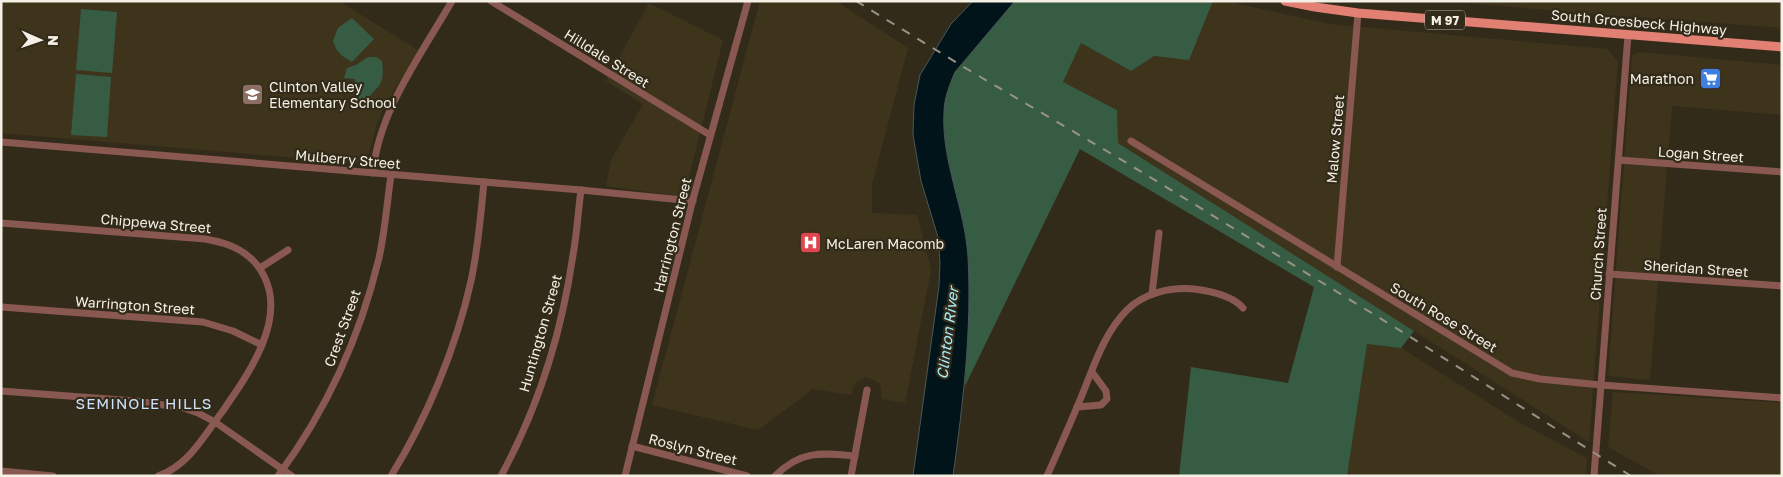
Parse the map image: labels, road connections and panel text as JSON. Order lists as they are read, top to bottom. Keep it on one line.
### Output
{"streets":{"main road":["M 97","South Groesbeck Highway"],"street":["Hilldale Street","Malow Street","Logan Street","Mulberry Street","Chippewa Street","Harrington Street","Church Street","Sheridan Street","Warrington Street","South Rose Street","Crest Street","Huntington Street","Roslyn Street"]},"crossings":[["South Groesbeck Highway","Malow Street"],["South Groesbeck Highway","Church Street"],["Hilldale Street","Harrington Street"],["Malow Street","South Rose Street"],["Logan Street","Church Street"],["Mulberry Street","Harrington Street"],["Mulberry Street","Crest Street"],["Mulberry Street","Huntington Street"],["Chippewa Street","Warrington Street"],["Harrington Street","Roslyn Street"],["Church Street","Sheridan Street"],["Church Street","South Rose Street"]],"districts":["SEMINOLE HILLS"],"water":["Clinton River"],"places":{"supermarket":["Marathon"],"school or university":["Clinton Valley Elementary School"],"hospital":["McLaren Macomb"]},"north":"right"}
